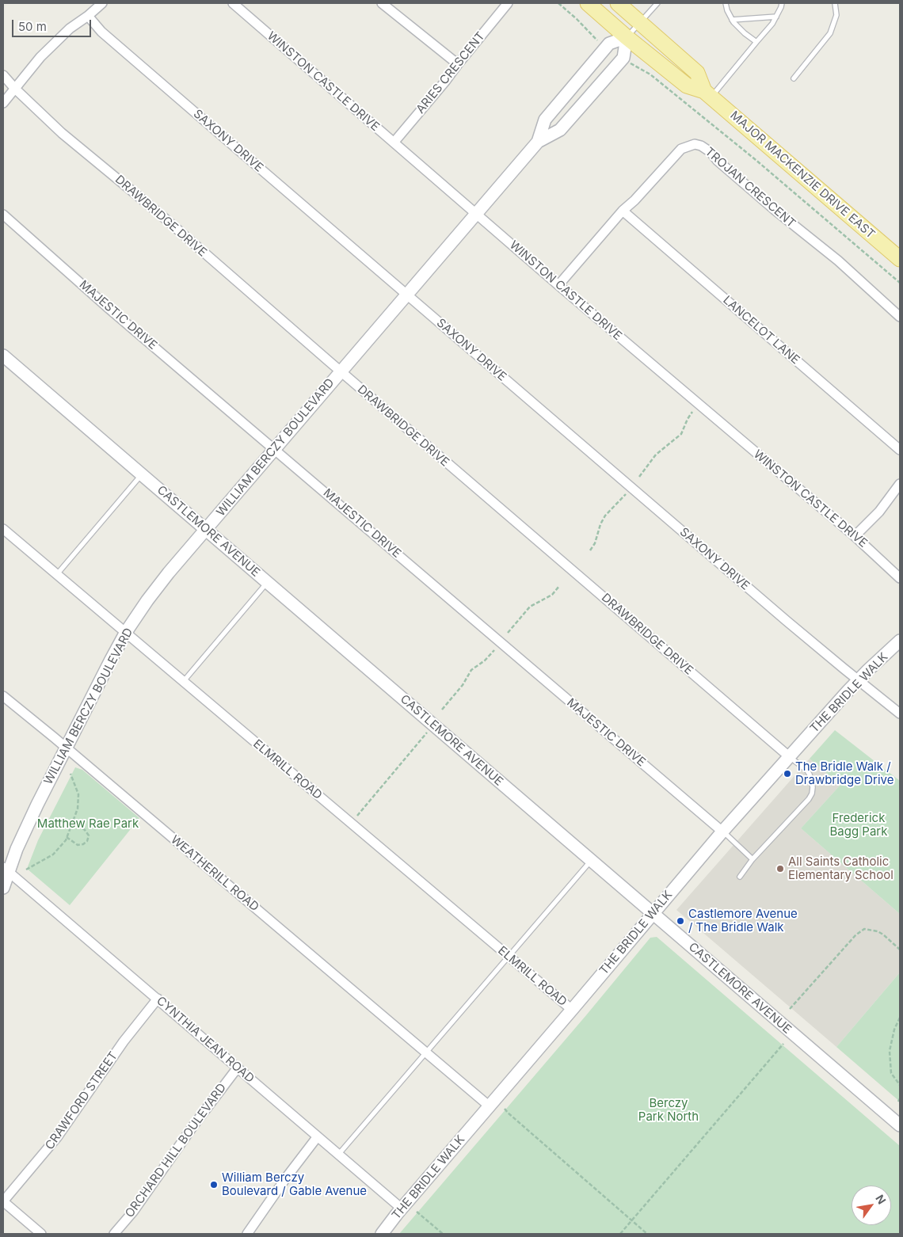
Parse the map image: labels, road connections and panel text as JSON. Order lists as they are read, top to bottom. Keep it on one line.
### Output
{"streets":{"main road":["MAJOR MACKENZIE DRIVE EAST"],"street":["ARIES CRESCENT","WINSTON CASTLE DRIVE","SAXONY DRIVE","TROJAN CRESCENT","DRAWBRIDGE DRIVE","MAJESTIC DRIVE","LANCELOT LANE","WILLIAM BERCZY BOULEVARD","CASTLEMORE AVENUE","THE BRIDLE WALK","ELMRILL ROAD","WEATHERILL ROAD","CYNTHIA JEAN ROAD","CRAWFORD STREET","ORCHARD HILL BOULEVARD"]},"crossings":[["ARIES CRESCENT","WINSTON CASTLE DRIVE"],["WINSTON CASTLE DRIVE","TROJAN CRESCENT"],["WINSTON CASTLE DRIVE","WILLIAM BERCZY BOULEVARD"],["SAXONY DRIVE","WILLIAM BERCZY BOULEVARD"],["SAXONY DRIVE","THE BRIDLE WALK"],["MAJOR MACKENZIE DRIVE EAST","WILLIAM BERCZY BOULEVARD"],["TROJAN CRESCENT","LANCELOT LANE"],["DRAWBRIDGE DRIVE","WILLIAM BERCZY BOULEVARD"],["DRAWBRIDGE DRIVE","THE BRIDLE WALK"],["MAJESTIC DRIVE","WILLIAM BERCZY BOULEVARD"],["MAJESTIC DRIVE","THE BRIDLE WALK"],["WILLIAM BERCZY BOULEVARD","CASTLEMORE AVENUE"],["WILLIAM BERCZY BOULEVARD","ELMRILL ROAD"],["WILLIAM BERCZY BOULEVARD","WEATHERILL ROAD"],["WILLIAM BERCZY BOULEVARD","CYNTHIA JEAN ROAD"],["CASTLEMORE AVENUE","THE BRIDLE WALK"],["THE BRIDLE WALK","ELMRILL ROAD"],["THE BRIDLE WALK","CYNTHIA JEAN ROAD"],["CYNTHIA JEAN ROAD","CRAWFORD STREET"],["CYNTHIA JEAN ROAD","ORCHARD HILL BOULEVARD"]],"parks":["Frederick Bagg Park","Matthew Rae Park","Berczy Park North"],"places":["The Bridle Walk / Drawbridge Drive","All Saints Catholic Elementary School","Castlemore Avenue / The Bridle Walk","William Berczy Boulevard / Gable Avenue"],"scale_bar":"50 m","north":"top right"}
